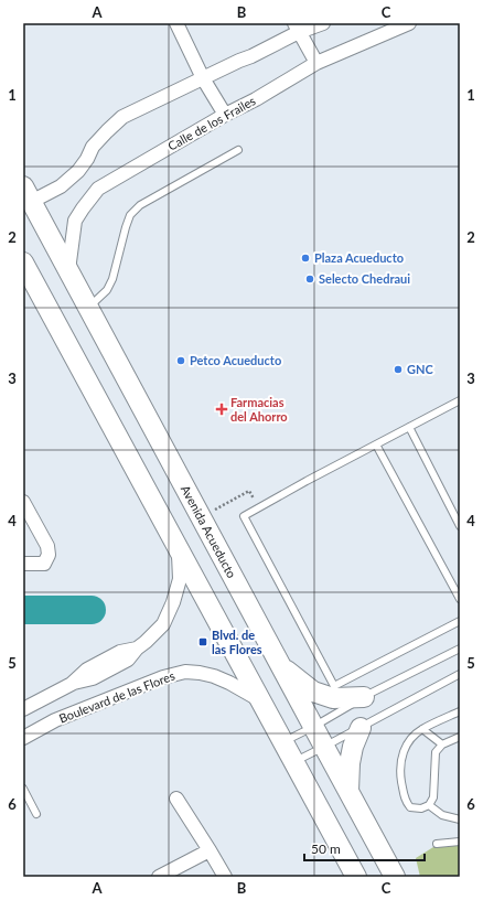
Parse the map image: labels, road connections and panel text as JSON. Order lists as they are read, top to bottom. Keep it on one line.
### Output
{"streets":{"main road":["Avenida Acueducto"],"street":["Calle de los Frailes","Boulevard de las Flores"]},"crossings":[["Calle de los Frailes","Avenida Acueducto"]],"places":{"other":["Plaza Acueducto","Selecto Chedraui","Petco Acueducto","GNC"],"health":["Farmacias del Ahorro"],"transit":["Blvd. de las Flores"]},"scale_bar":"50 m","grid":{"columns":["A","B","C"],"rows":["1","2","3","4","5","6"]}}
